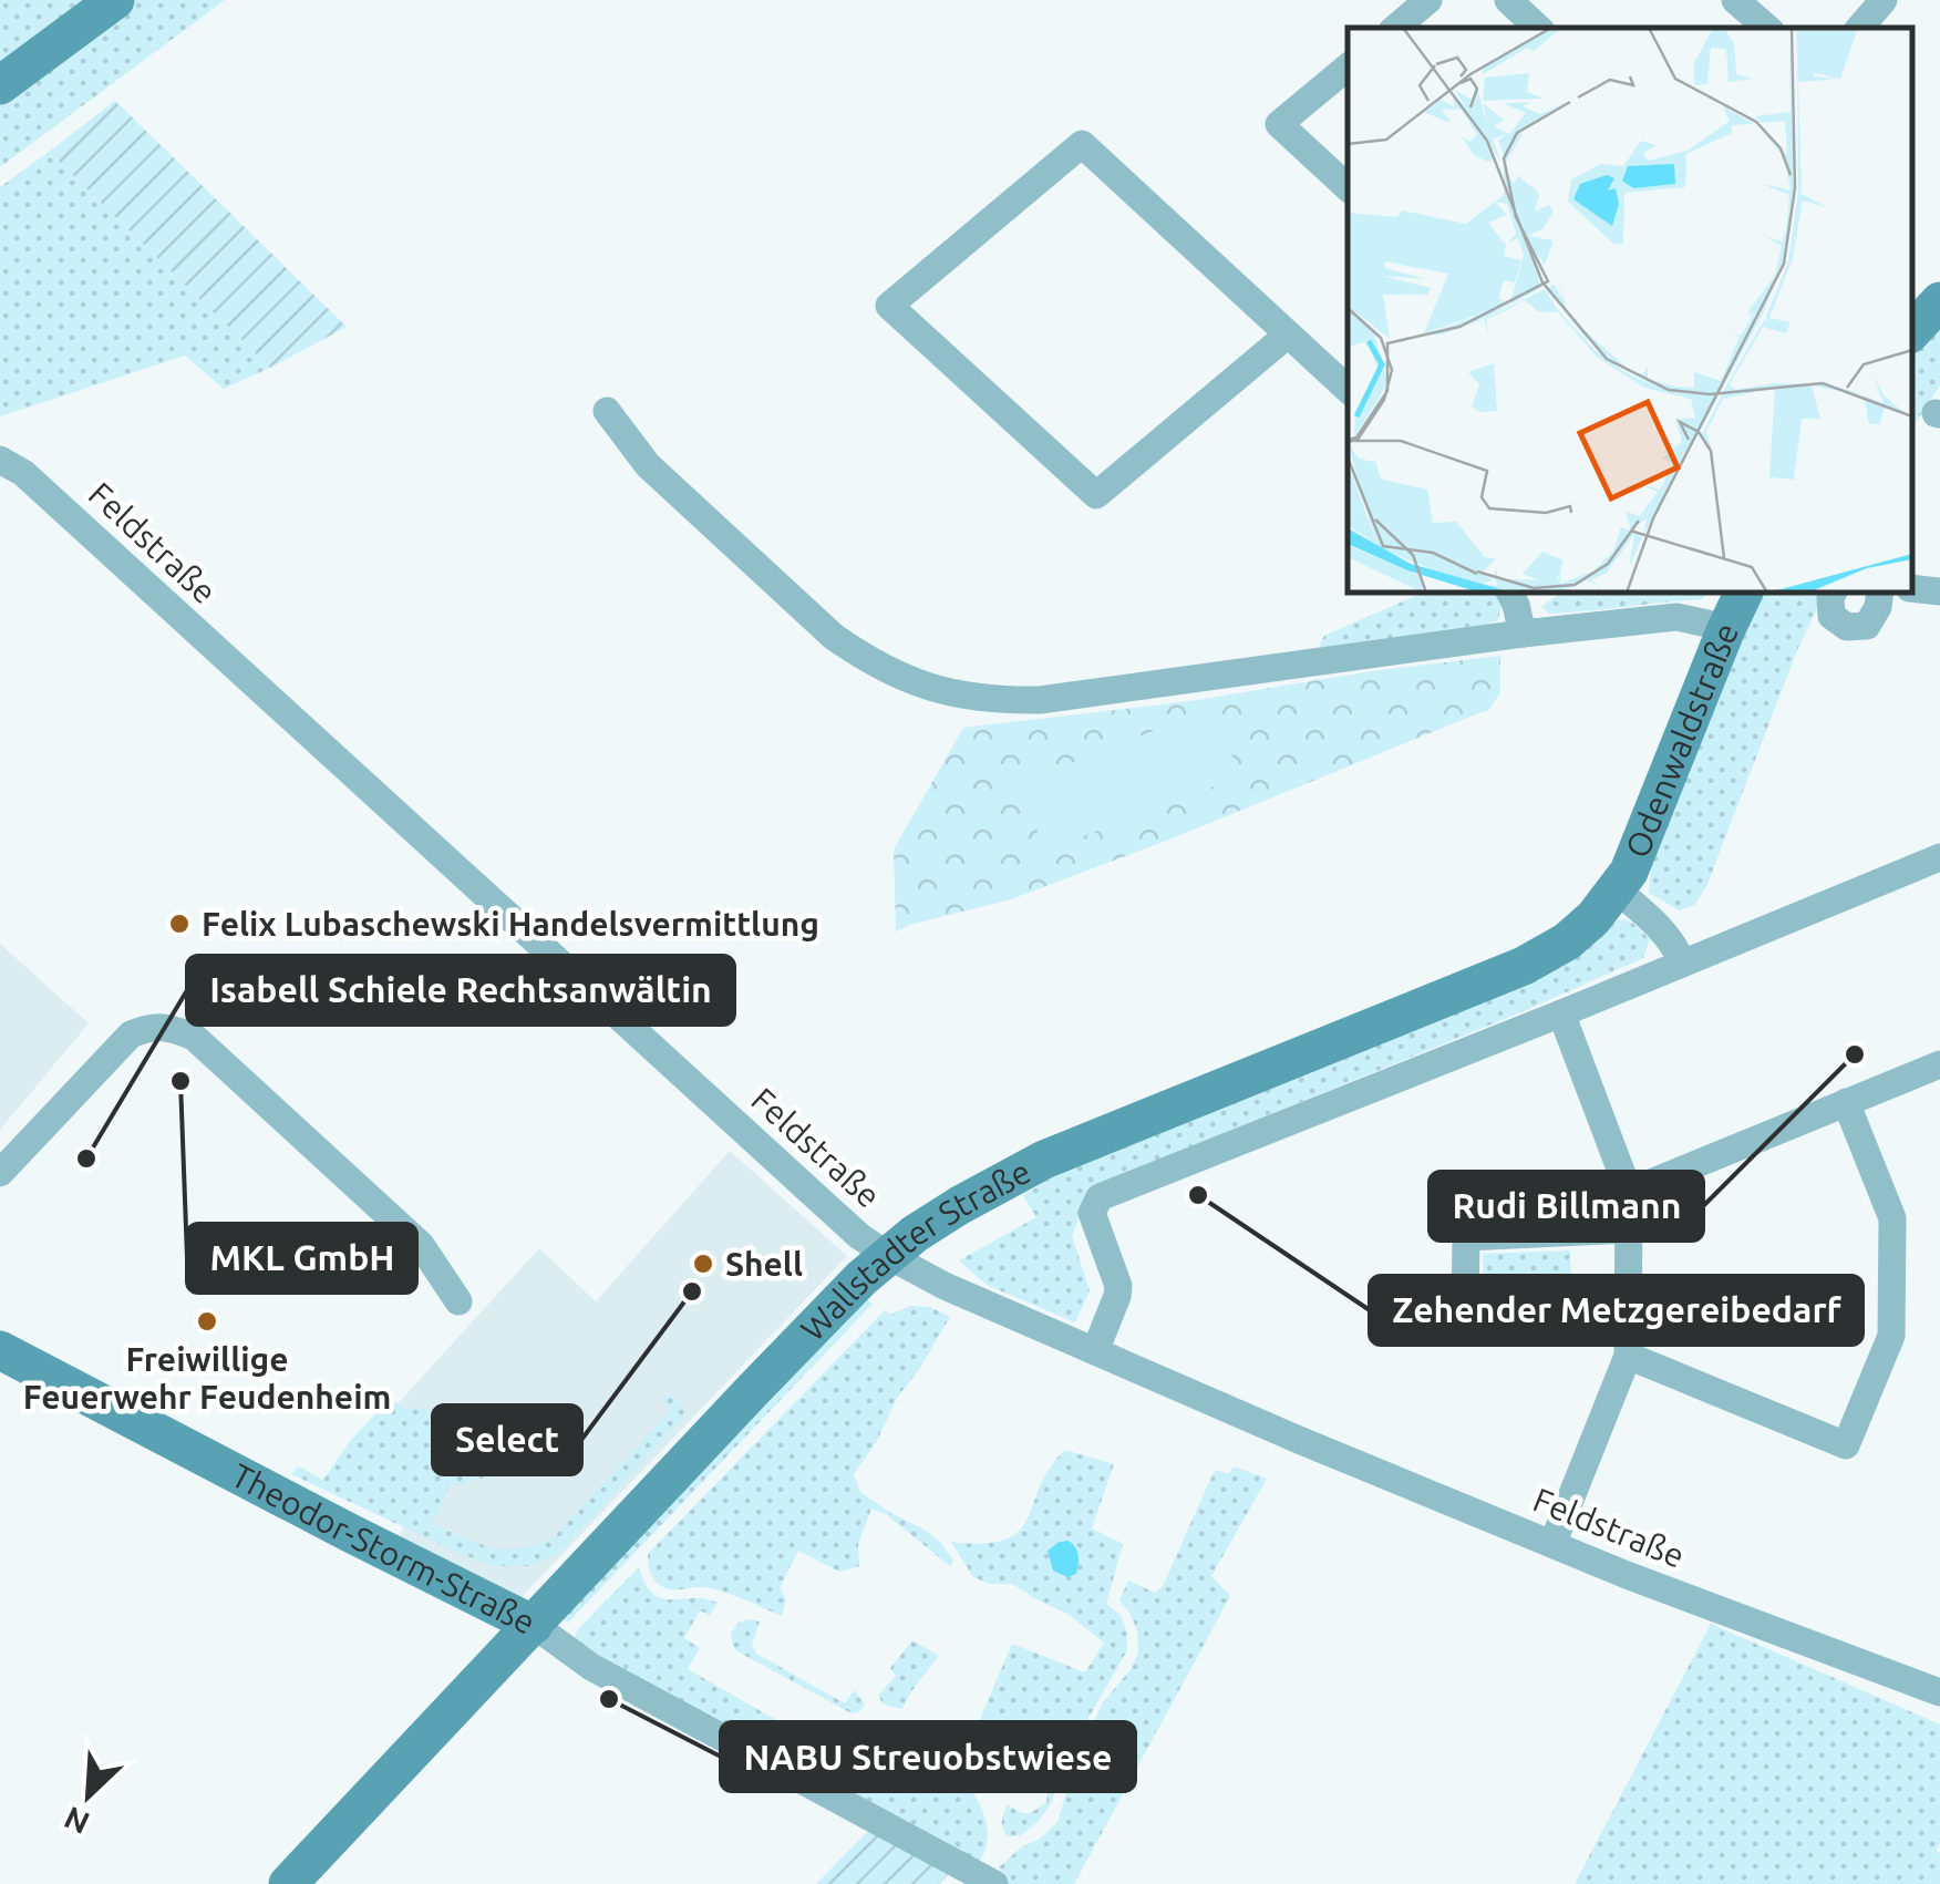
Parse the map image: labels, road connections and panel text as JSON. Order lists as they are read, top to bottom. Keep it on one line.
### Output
{"streets":{"street":["Feldstraße","Odenwaldstraße","Wallstadter Straße","Theodor-Storm-Straße"]},"crossings":[["Feldstraße","Wallstadter Straße"],["Odenwaldstraße","Wallstadter Straße"],["Wallstadter Straße","Theodor-Storm-Straße"]],"places":["Felix Lubaschewski Handelsvermittlung","Rudi Billmann","MKL GmbH","Isabell Schiele Rechtsanwältin","Zehender Metzgereibedarf","Shell","Select","Freiwillige Feuerwehr Feudenheim","NABU Streuobstwiese"],"north":"bottom left"}
